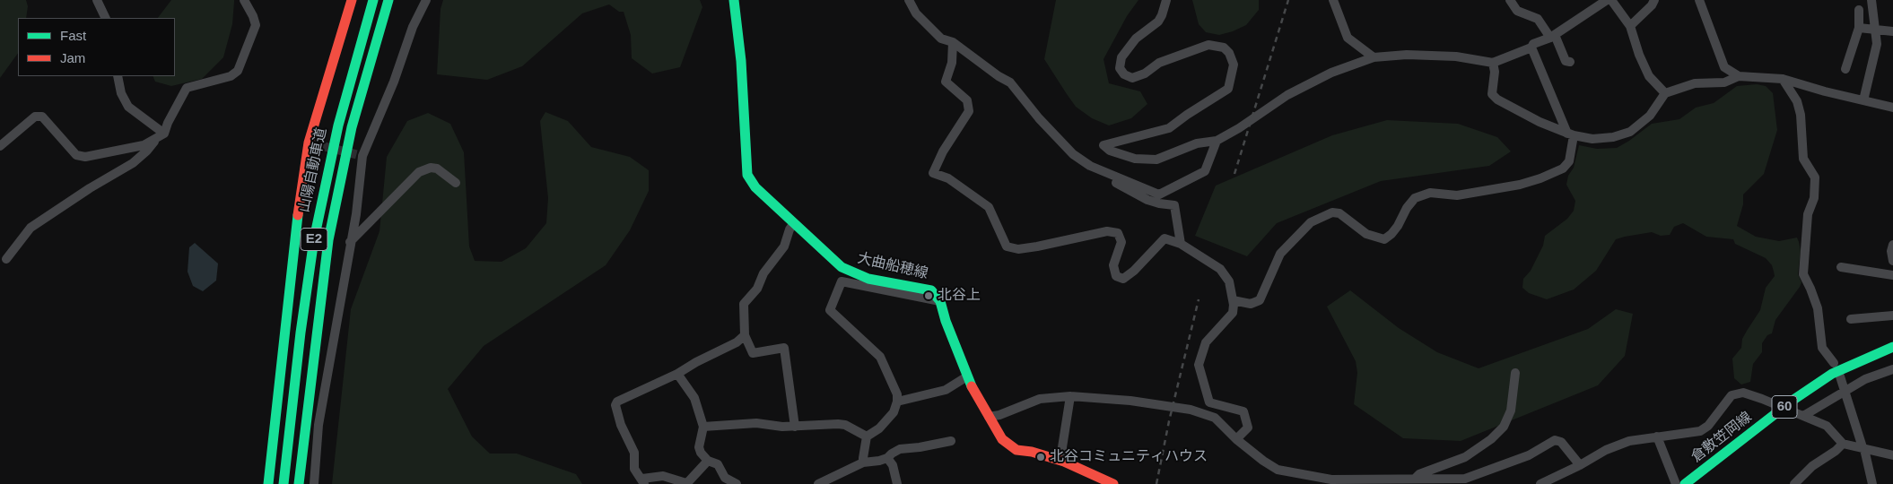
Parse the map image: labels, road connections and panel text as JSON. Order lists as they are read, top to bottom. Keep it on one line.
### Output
{"streets":{"main road":["山陽自動車道","E2","大曲船穂線","60","倉敷笠岡線"]},"places":["北谷上","北谷コミュニティハウス"],"legend":["Fast","Jam"]}
